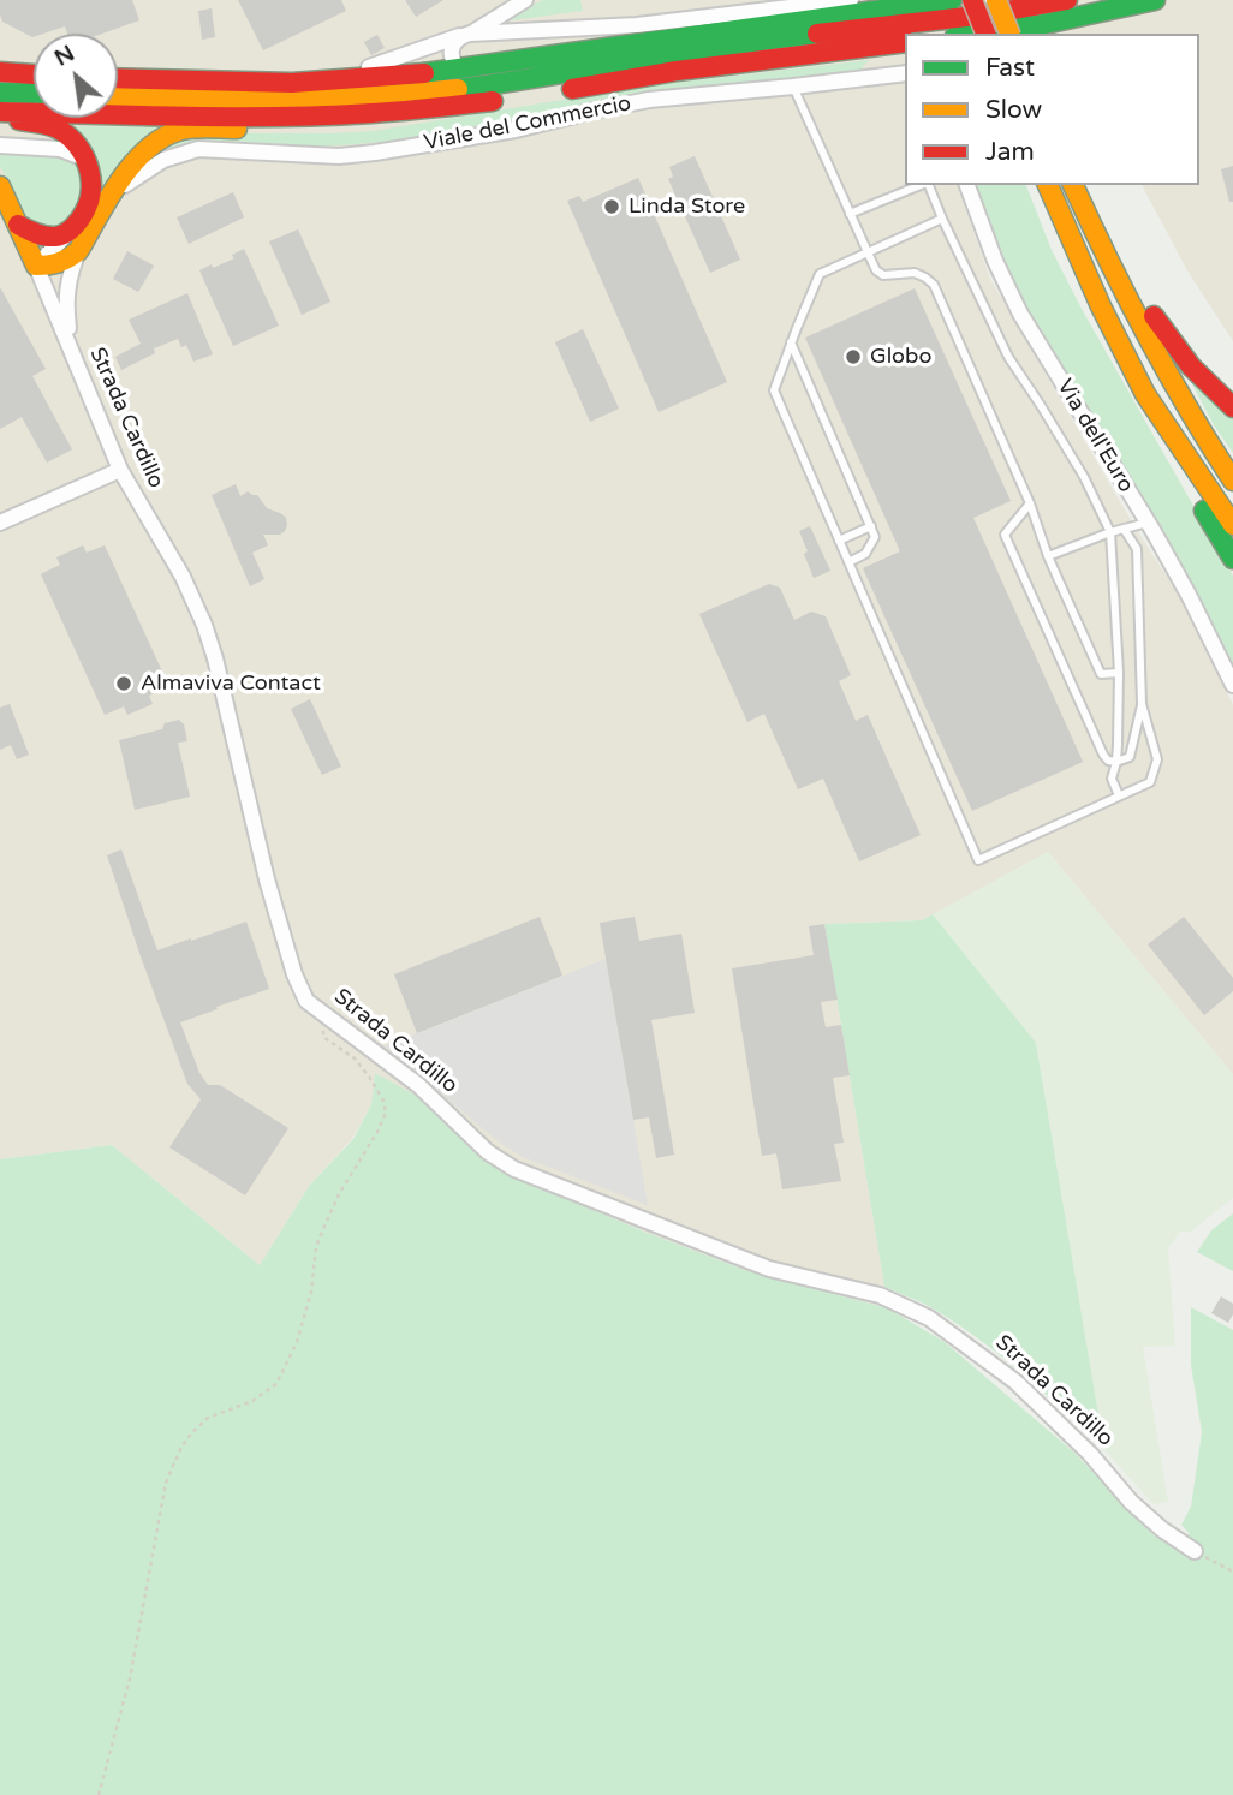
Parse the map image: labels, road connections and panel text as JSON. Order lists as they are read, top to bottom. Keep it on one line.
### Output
{"streets":{"main road":["Strada Cardillo"],"street":["Viale del Commercio","Via dell'Euro"]},"places":["Linda Store","Globo","Almaviva Contact"],"legend":["Fast","Slow","Jam"],"north":"top left"}
